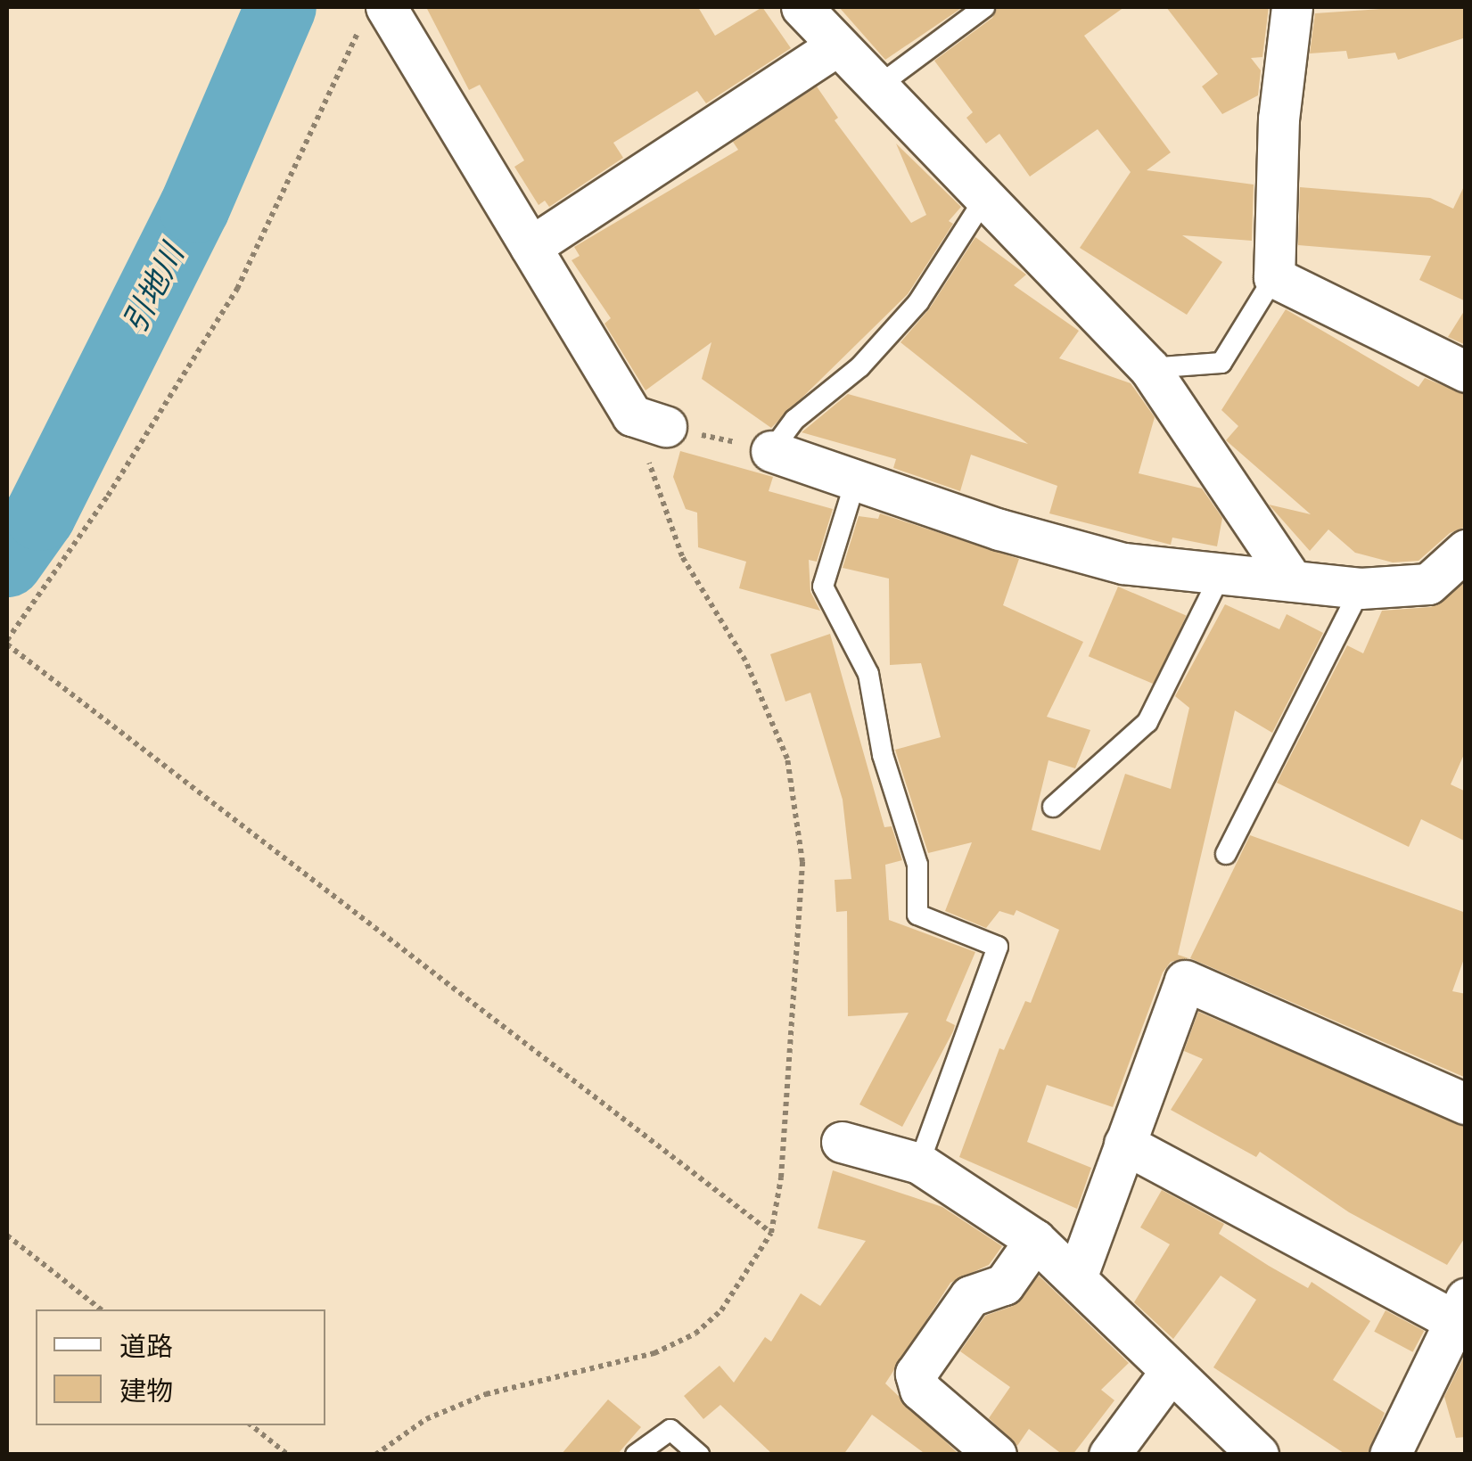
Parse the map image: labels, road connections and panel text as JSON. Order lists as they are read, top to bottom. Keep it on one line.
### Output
{"water":["引地川"],"legend":["道路","建物"]}
